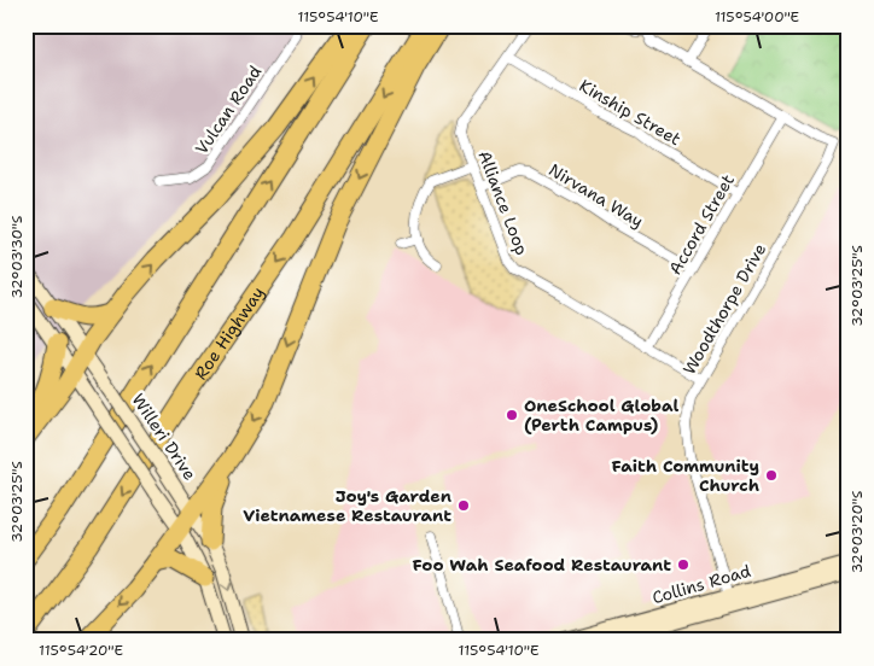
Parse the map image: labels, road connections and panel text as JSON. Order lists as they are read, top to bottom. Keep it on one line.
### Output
{"streets":{"highway":["Roe Highway"],"main road":["Willeri Drive","Collins Road"],"street":["Vulcan Road","Kinship Street","Nirvana Way","Alliance Loop","Accord Street","Woodthorpe Drive"]},"crossings":[["Kinship Street","Alliance Loop"],["Kinship Street","Accord Street"],["Nirvana Way","Alliance Loop"],["Nirvana Way","Accord Street"],["Alliance Loop","Accord Street"],["Alliance Loop","Woodthorpe Drive"],["Accord Street","Woodthorpe Drive"],["Woodthorpe Drive","Collins Road"]],"places":["OneSchool Global (Perth Campus)","Faith Community Church","Joy's Garden Vietnamese Restaurant","Foo Wah Seafood Restaurant"],"coordinates":["115°54'10\"E","115°54'00\"E","32°03'30\"S","32°03'25\"S","32°03'20\"S","115°54'20\"E"]}
